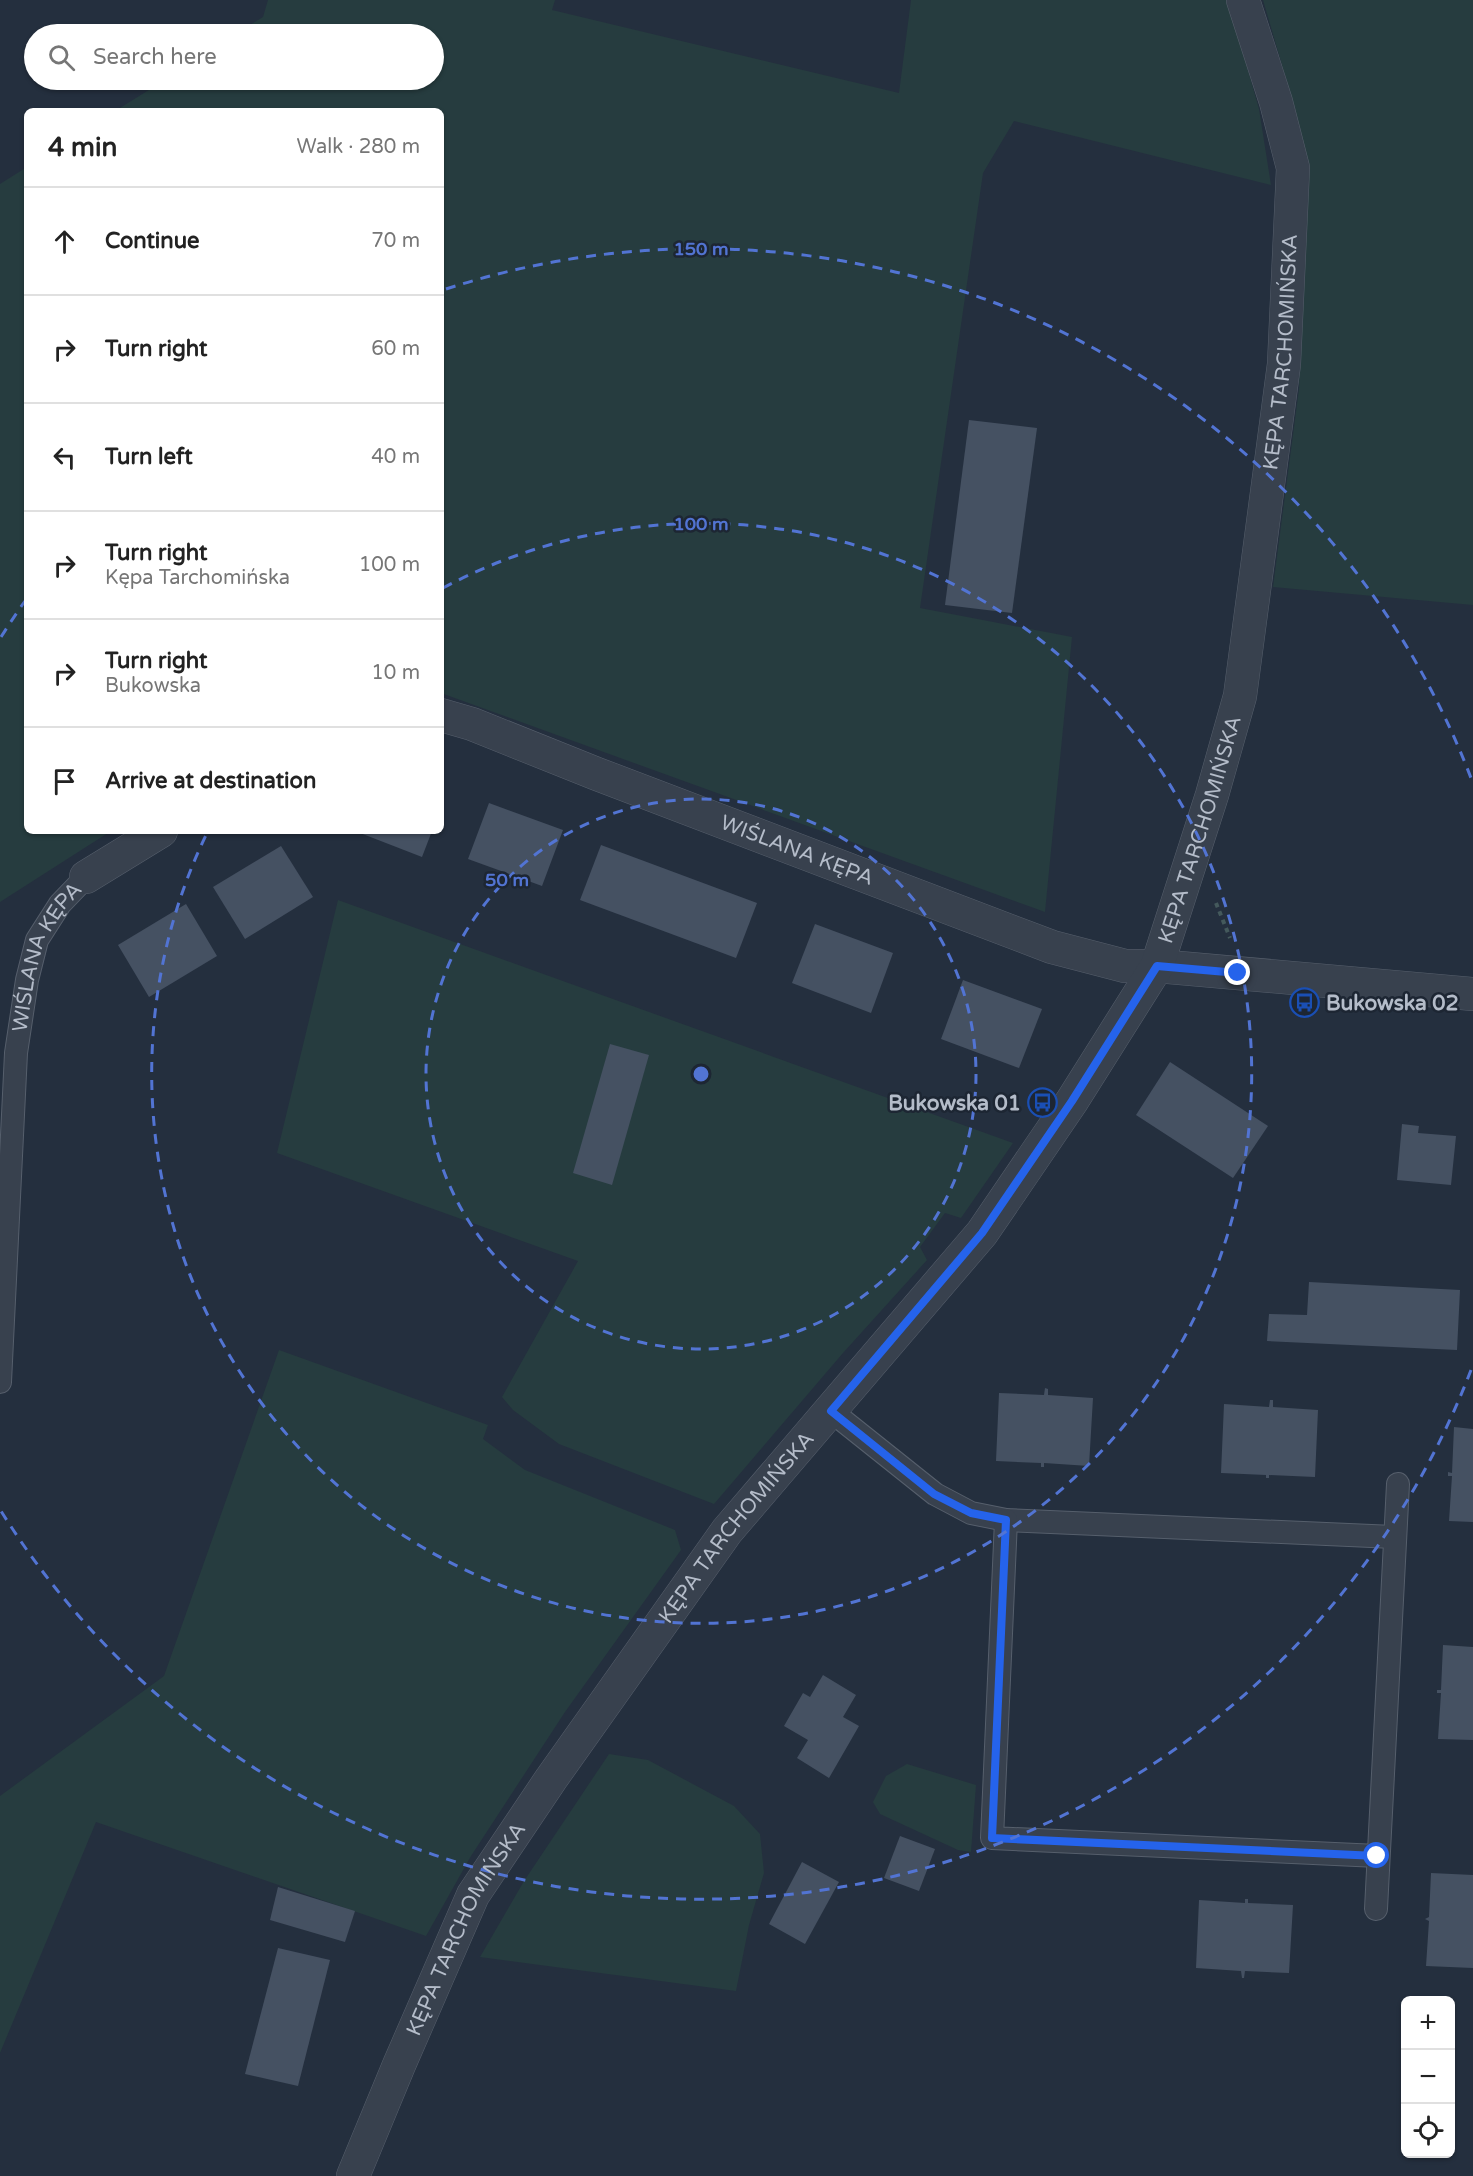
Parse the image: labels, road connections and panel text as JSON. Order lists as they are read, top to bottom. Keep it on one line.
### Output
{"streets":{"street":["KĘPA TARCHOMIŃSKA","WIŚLANA KĘPA"]},"crossings":[["KĘPA TARCHOMIŃSKA","WIŚLANA KĘPA"]],"places":{"bus stop":["Bukowska 02","Bukowska 01"]},"page":{"search":"Search here","heading":["4 min","Walk · 280 m"],"list":[["Continue","70 m"],["Turn right","60 m"],["Turn left","40 m"],["Turn right","Kępa Tarchomińska","100 m"],["Turn right","Bukowska","10 m"],"Arrive at destination"],"map_buttons":["+","−"]},"rings":["150 m","100 m","50 m"]}
